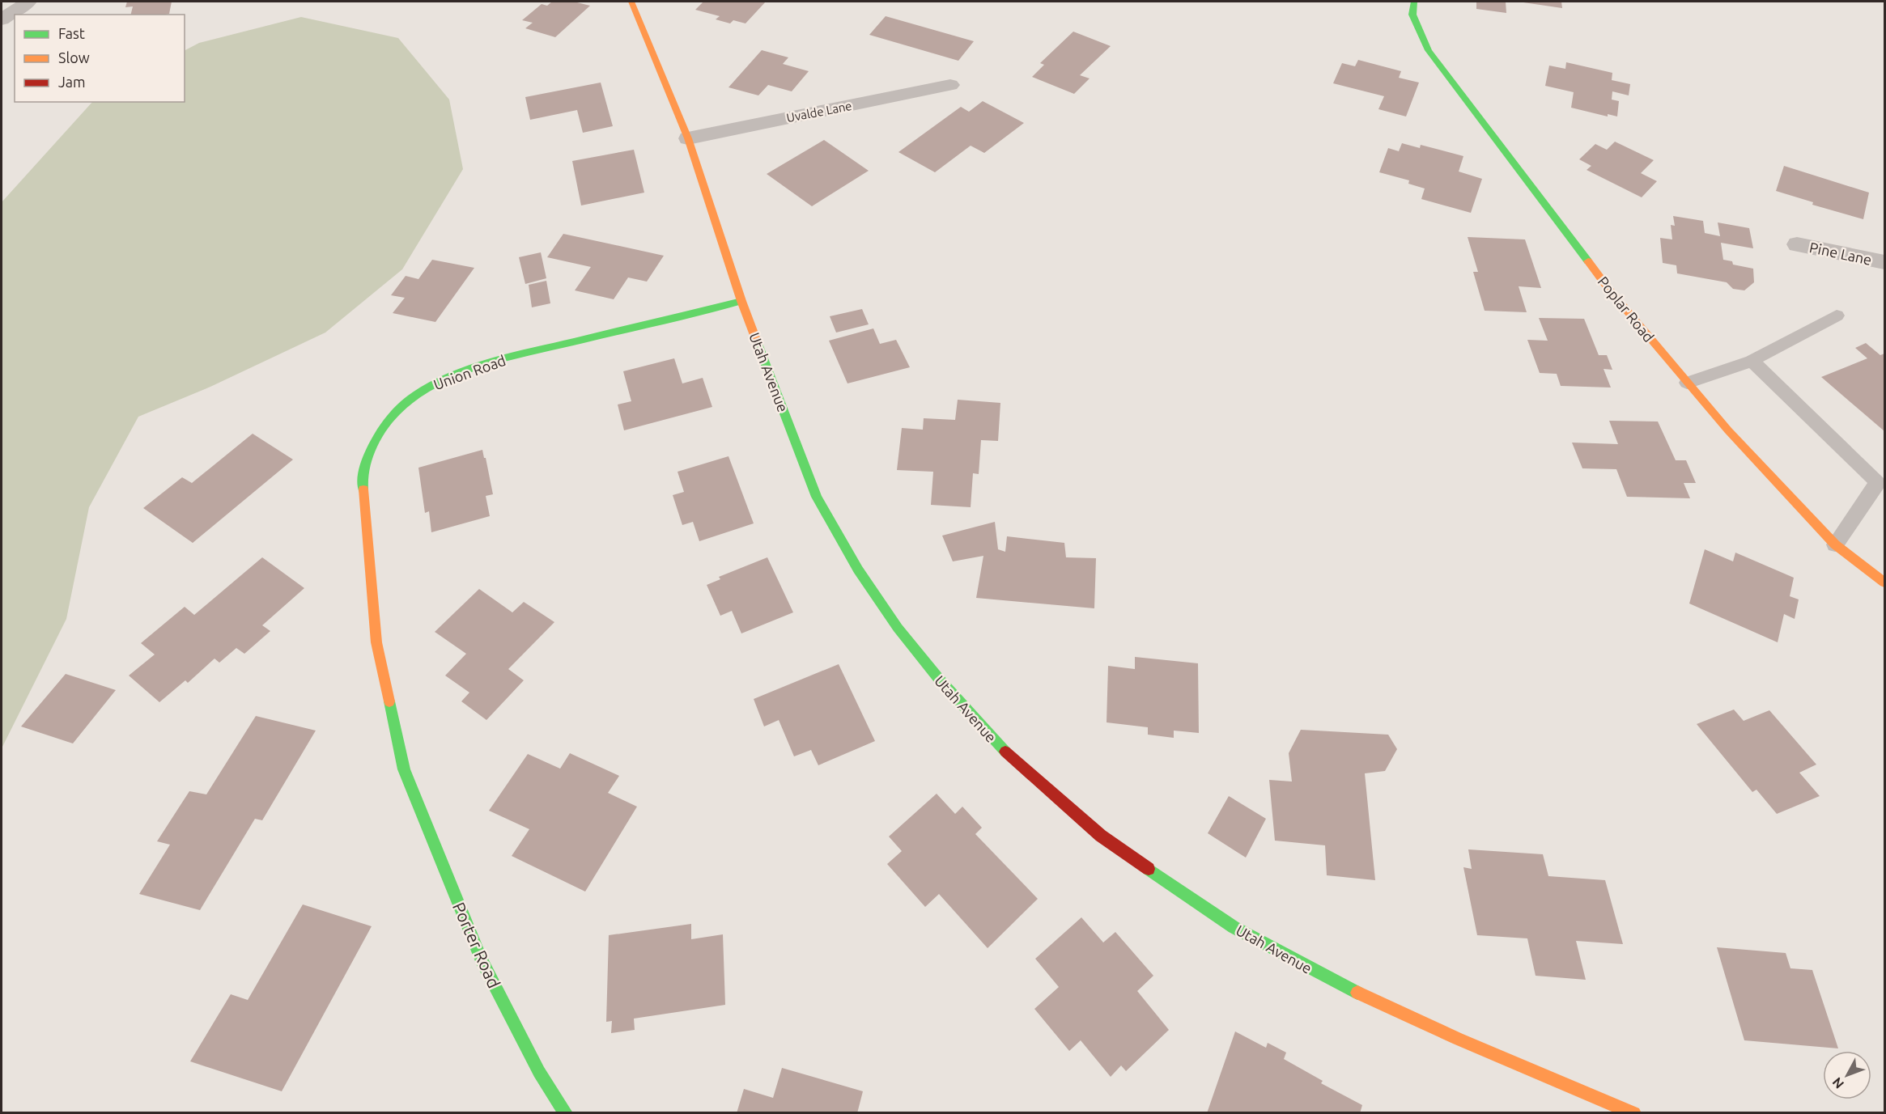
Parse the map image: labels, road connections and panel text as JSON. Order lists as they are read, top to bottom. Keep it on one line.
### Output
{"streets":{"street":["Uvalde Lane","Pine Lane","Poplar Road","Union Road","Utah Avenue","Porter Road"]},"crossings":[["Uvalde Lane","Utah Avenue"],["Union Road","Utah Avenue"],["Union Road","Porter Road"]],"legend":["Fast","Slow","Jam"],"north":"bottom left"}
